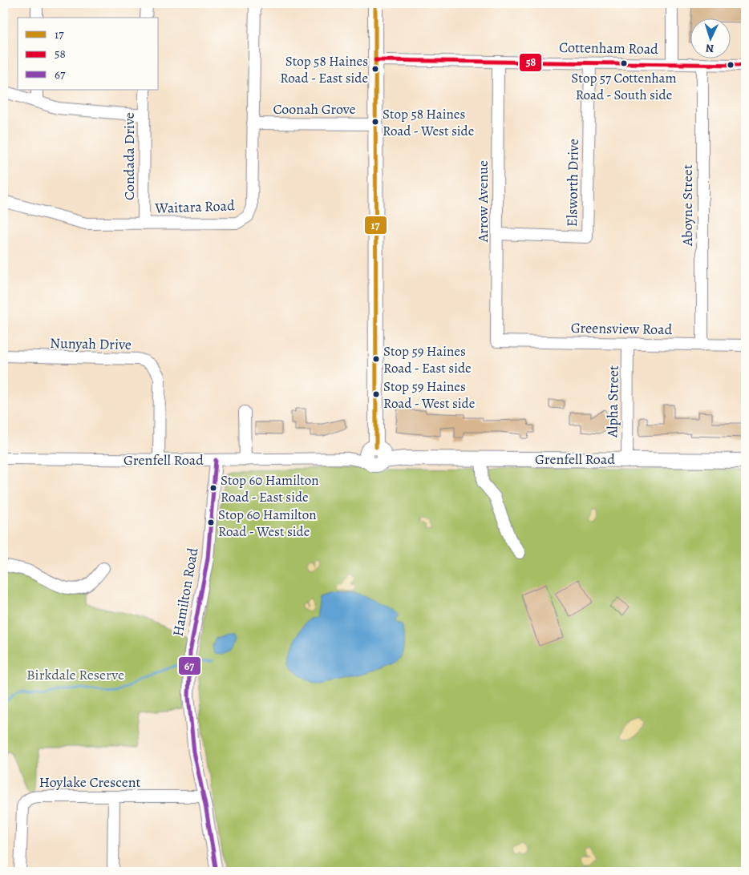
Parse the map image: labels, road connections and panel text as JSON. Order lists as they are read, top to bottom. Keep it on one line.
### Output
{"streets":{"main road":["Grenfell Road"],"street":["Cottenham Road","Coonah Grove","Condada Drive","Elsworth Drive","Arrow Avenue","Aboyne Street","Waitara Road","Greensview Road","Nunyah Drive","Alpha Street","Hamilton Road","Hoylake Crescent"]},"crossings":[["Cottenham Road","Elsworth Drive"],["Cottenham Road","Arrow Avenue"],["Cottenham Road","Aboyne Street"],["Coonah Grove","Waitara Road"],["Condada Drive","Waitara Road"],["Elsworth Drive","Arrow Avenue"],["Arrow Avenue","Greensview Road"],["Aboyne Street","Greensview Road"],["Greensview Road","Alpha Street"],["Nunyah Drive","Grenfell Road"],["Alpha Street","Grenfell Road"],["Grenfell Road","Hamilton Road"],["Hamilton Road","Hoylake Crescent"]],"parks":["Birkdale Reserve"],"places":["Stop 57 Cottenham Road - South side","Stop 58 Haines Road - East side","Stop 58 Haines Road - West side","Stop 59 Haines Road - East side","Stop 59 Haines Road - West side","Stop 60 Hamilton Road - East side","Stop 60 Hamilton Road - West side"],"lines":["transit line 17","transit line 58","transit line 67"],"legend":["17","58","67"],"north":"bottom"}
